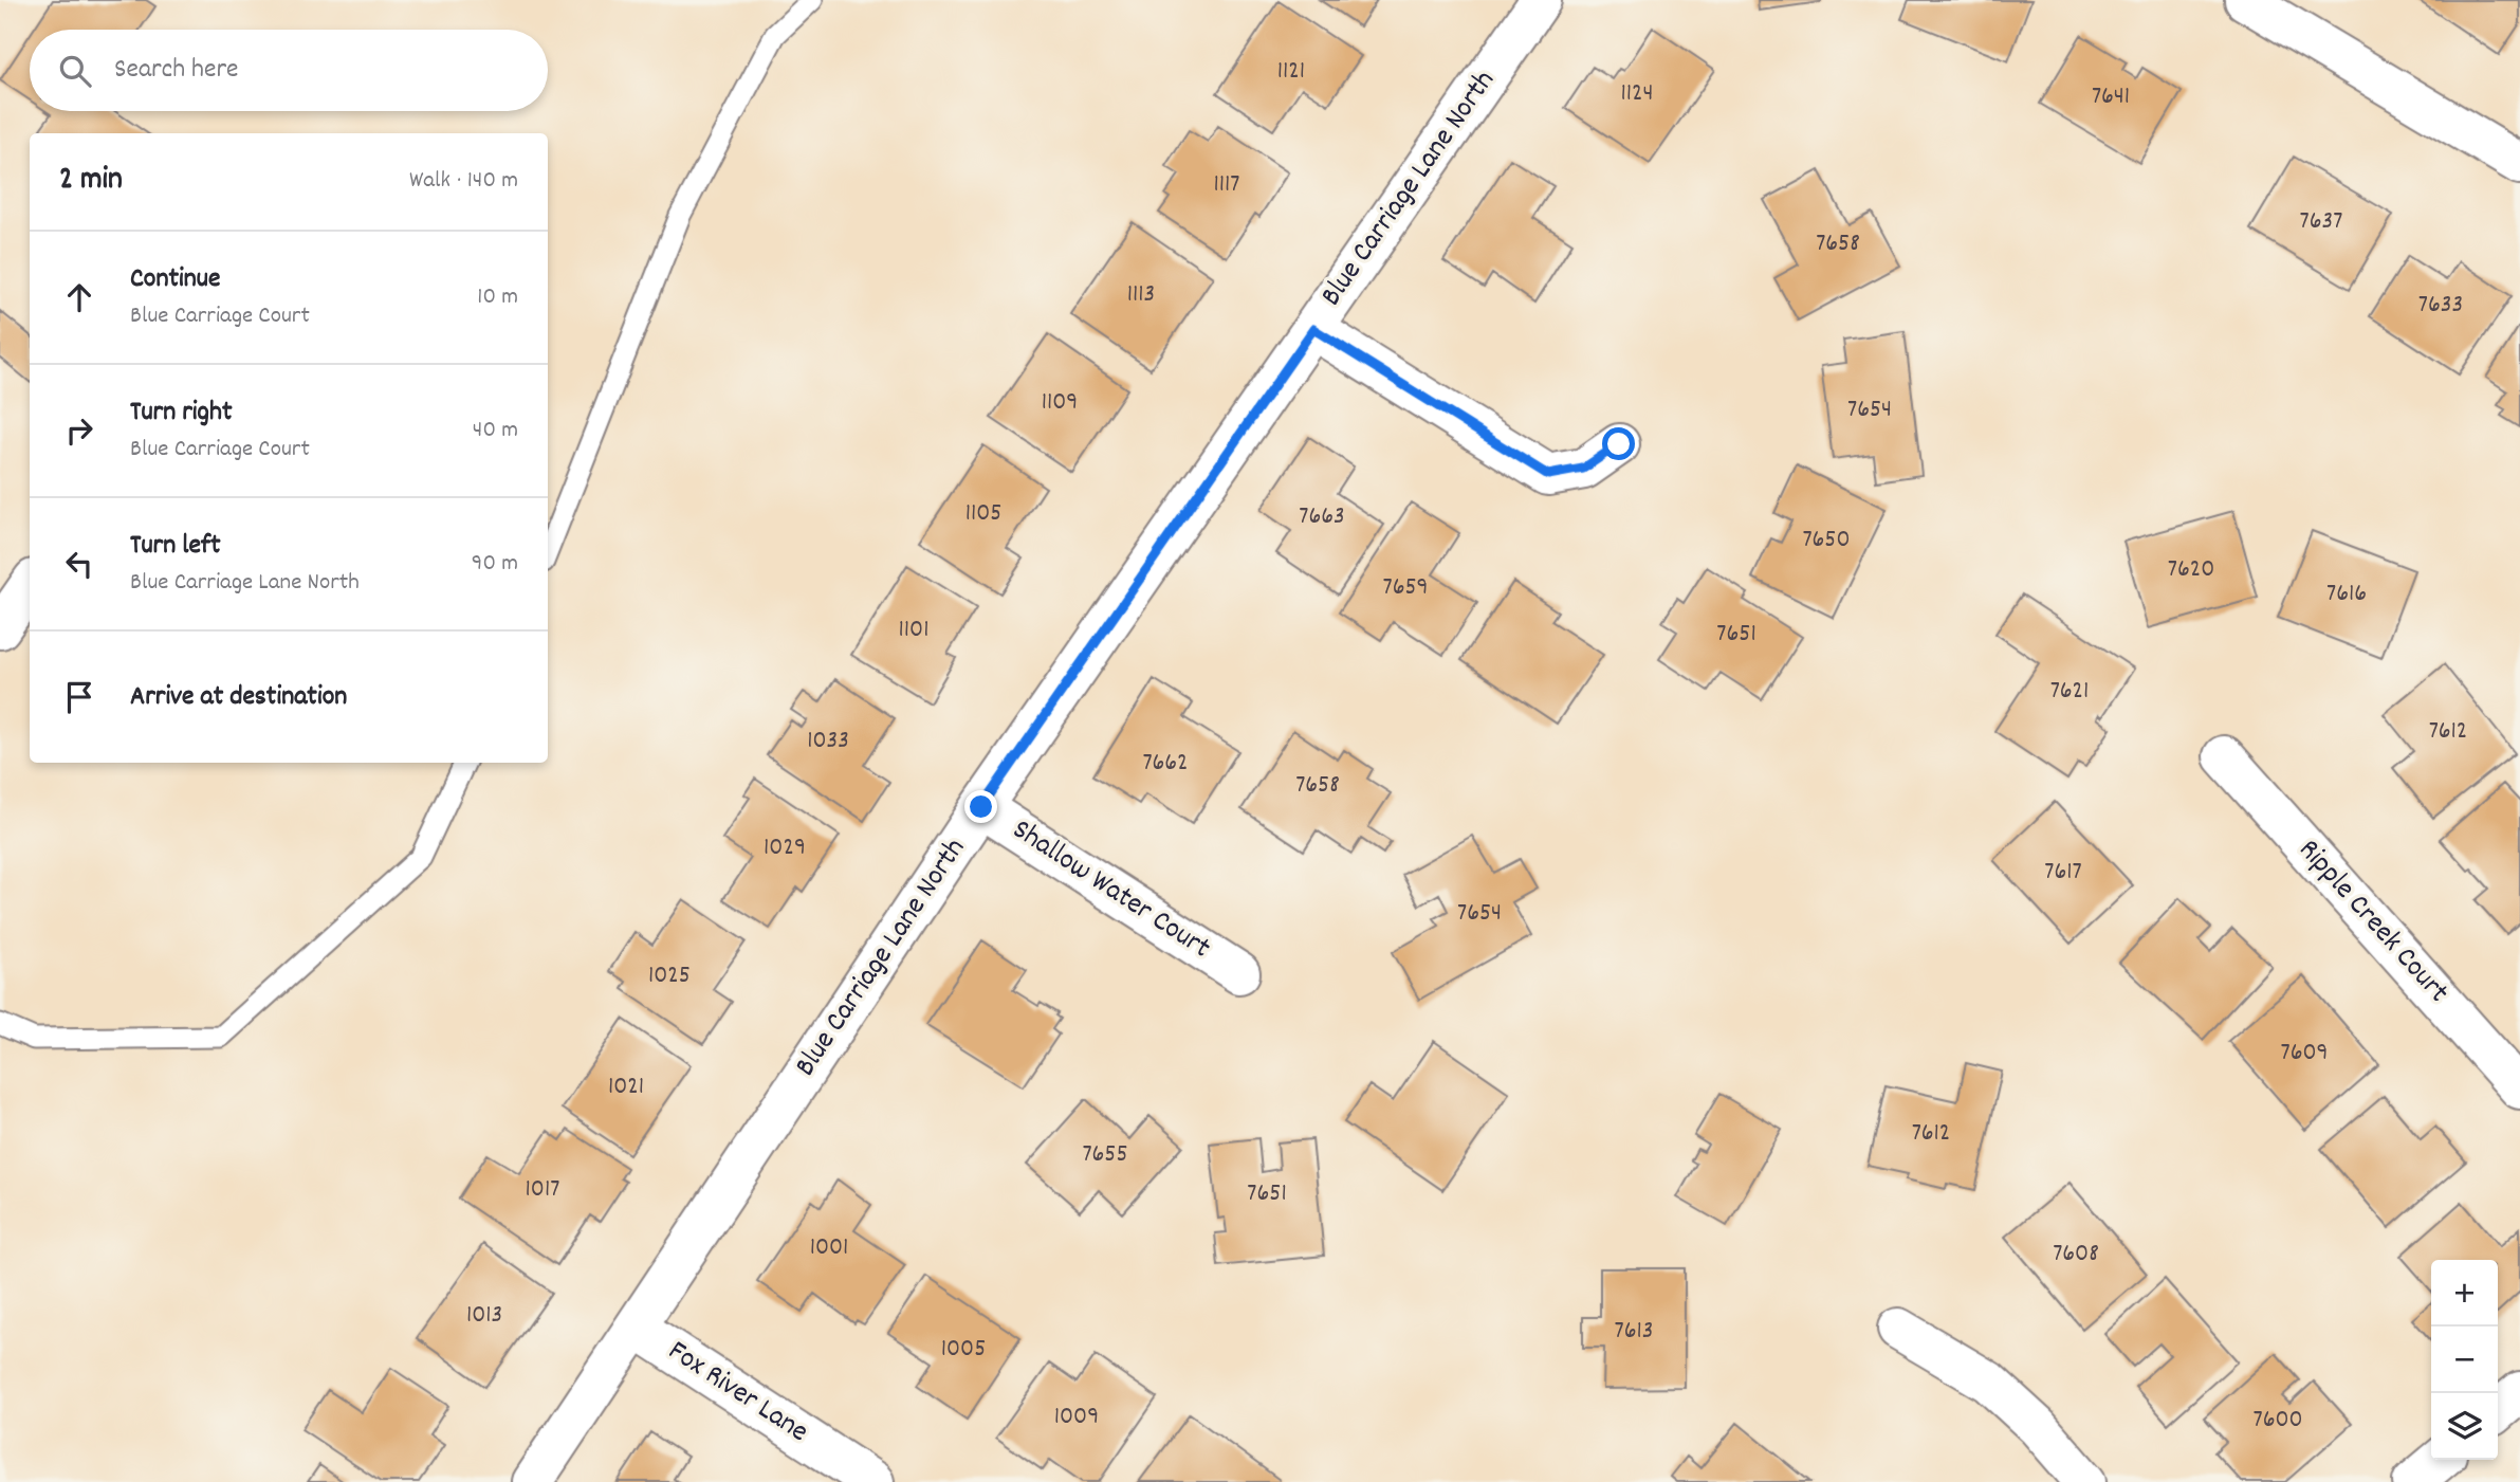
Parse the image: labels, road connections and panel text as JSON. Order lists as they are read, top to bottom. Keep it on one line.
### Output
{"streets":{"street":["Blue Carriage Lane North","Shallow Water Court","Ripple Creek Court","Fox River Lane"]},"crossings":[["Blue Carriage Lane North","Shallow Water Court"],["Blue Carriage Lane North","Fox River Lane"]],"house_numbers":["1121","1124","7641","1117","7637","7658","1113","7633","1109","7654","1105","7663","7650","7620","7659","7616","1101","7651","7621","7612","1033","7662","7658","1029","7617","7654","1025","7609","1021","7612","7655","1017","7651","1001","7608","1013","7613","1005","1009","7600"],"page":{"search":"Search here","heading":["2 min","Walk · 140 m"],"list":[["Continue","Blue Carriage Court","10 m"],["Turn right","Blue Carriage Court","40 m"],["Turn left","Blue Carriage Lane North","90 m"],"Arrive at destination"],"map_buttons":["+","−"]}}
